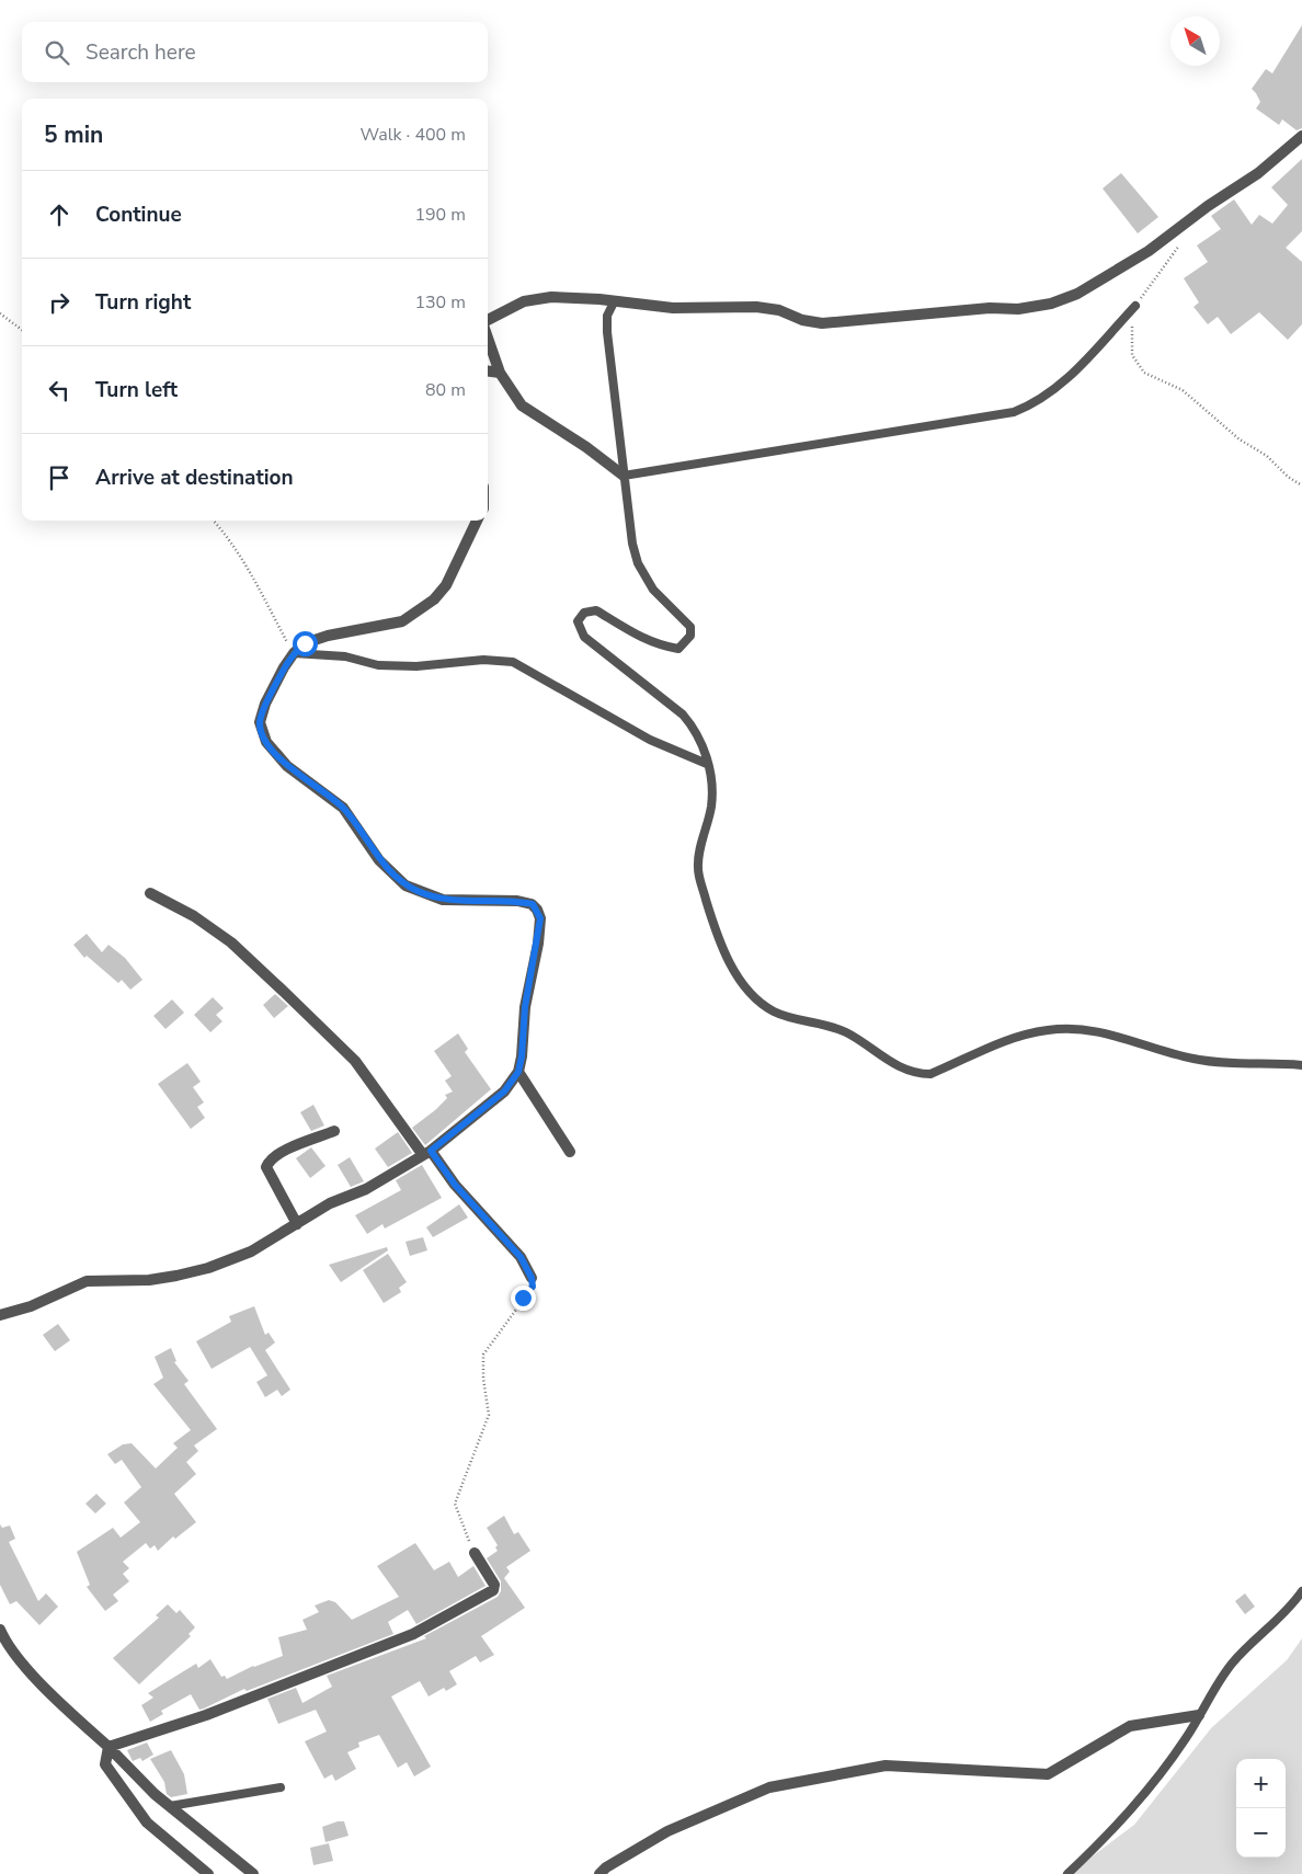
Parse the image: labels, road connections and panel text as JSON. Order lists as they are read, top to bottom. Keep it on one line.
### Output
{"north":"top left","page":{"search":"Search here","heading":["5 min","Walk · 400 m"],"list":[["Continue","190 m"],["Turn right","130 m"],["Turn left","80 m"],"Arrive at destination"],"map_buttons":["+","−"]}}
